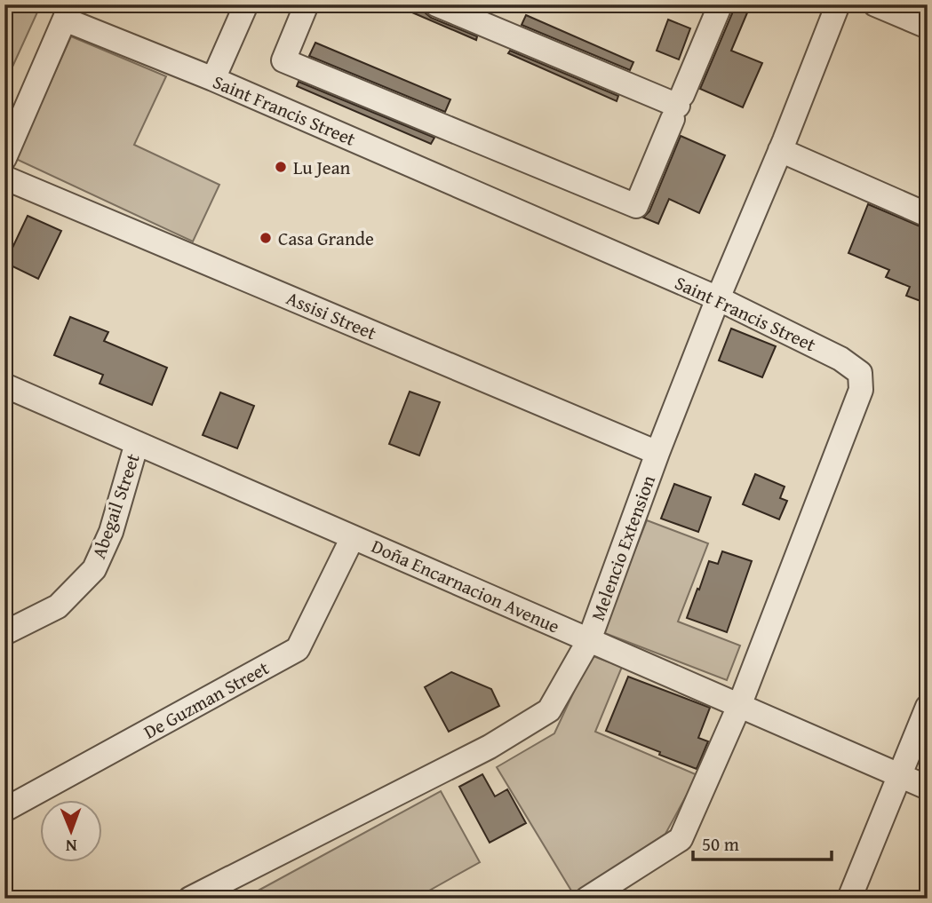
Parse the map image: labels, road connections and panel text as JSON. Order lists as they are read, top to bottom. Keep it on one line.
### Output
{"streets":{"street":["Saint Francis Street","Assisi Street","Abegail Street","Melencio Extension","Doña Encarnacion Avenue","De Guzman Street"]},"crossings":[["Saint Francis Street","Melencio Extension"],["Saint Francis Street","Doña Encarnacion Avenue"],["Assisi Street","Melencio Extension"],["Abegail Street","Doña Encarnacion Avenue"],["Melencio Extension","Doña Encarnacion Avenue"],["Doña Encarnacion Avenue","De Guzman Street"]],"places":["Lu Jean","Casa Grande"],"scale_bar":"50 m","north":"bottom"}
